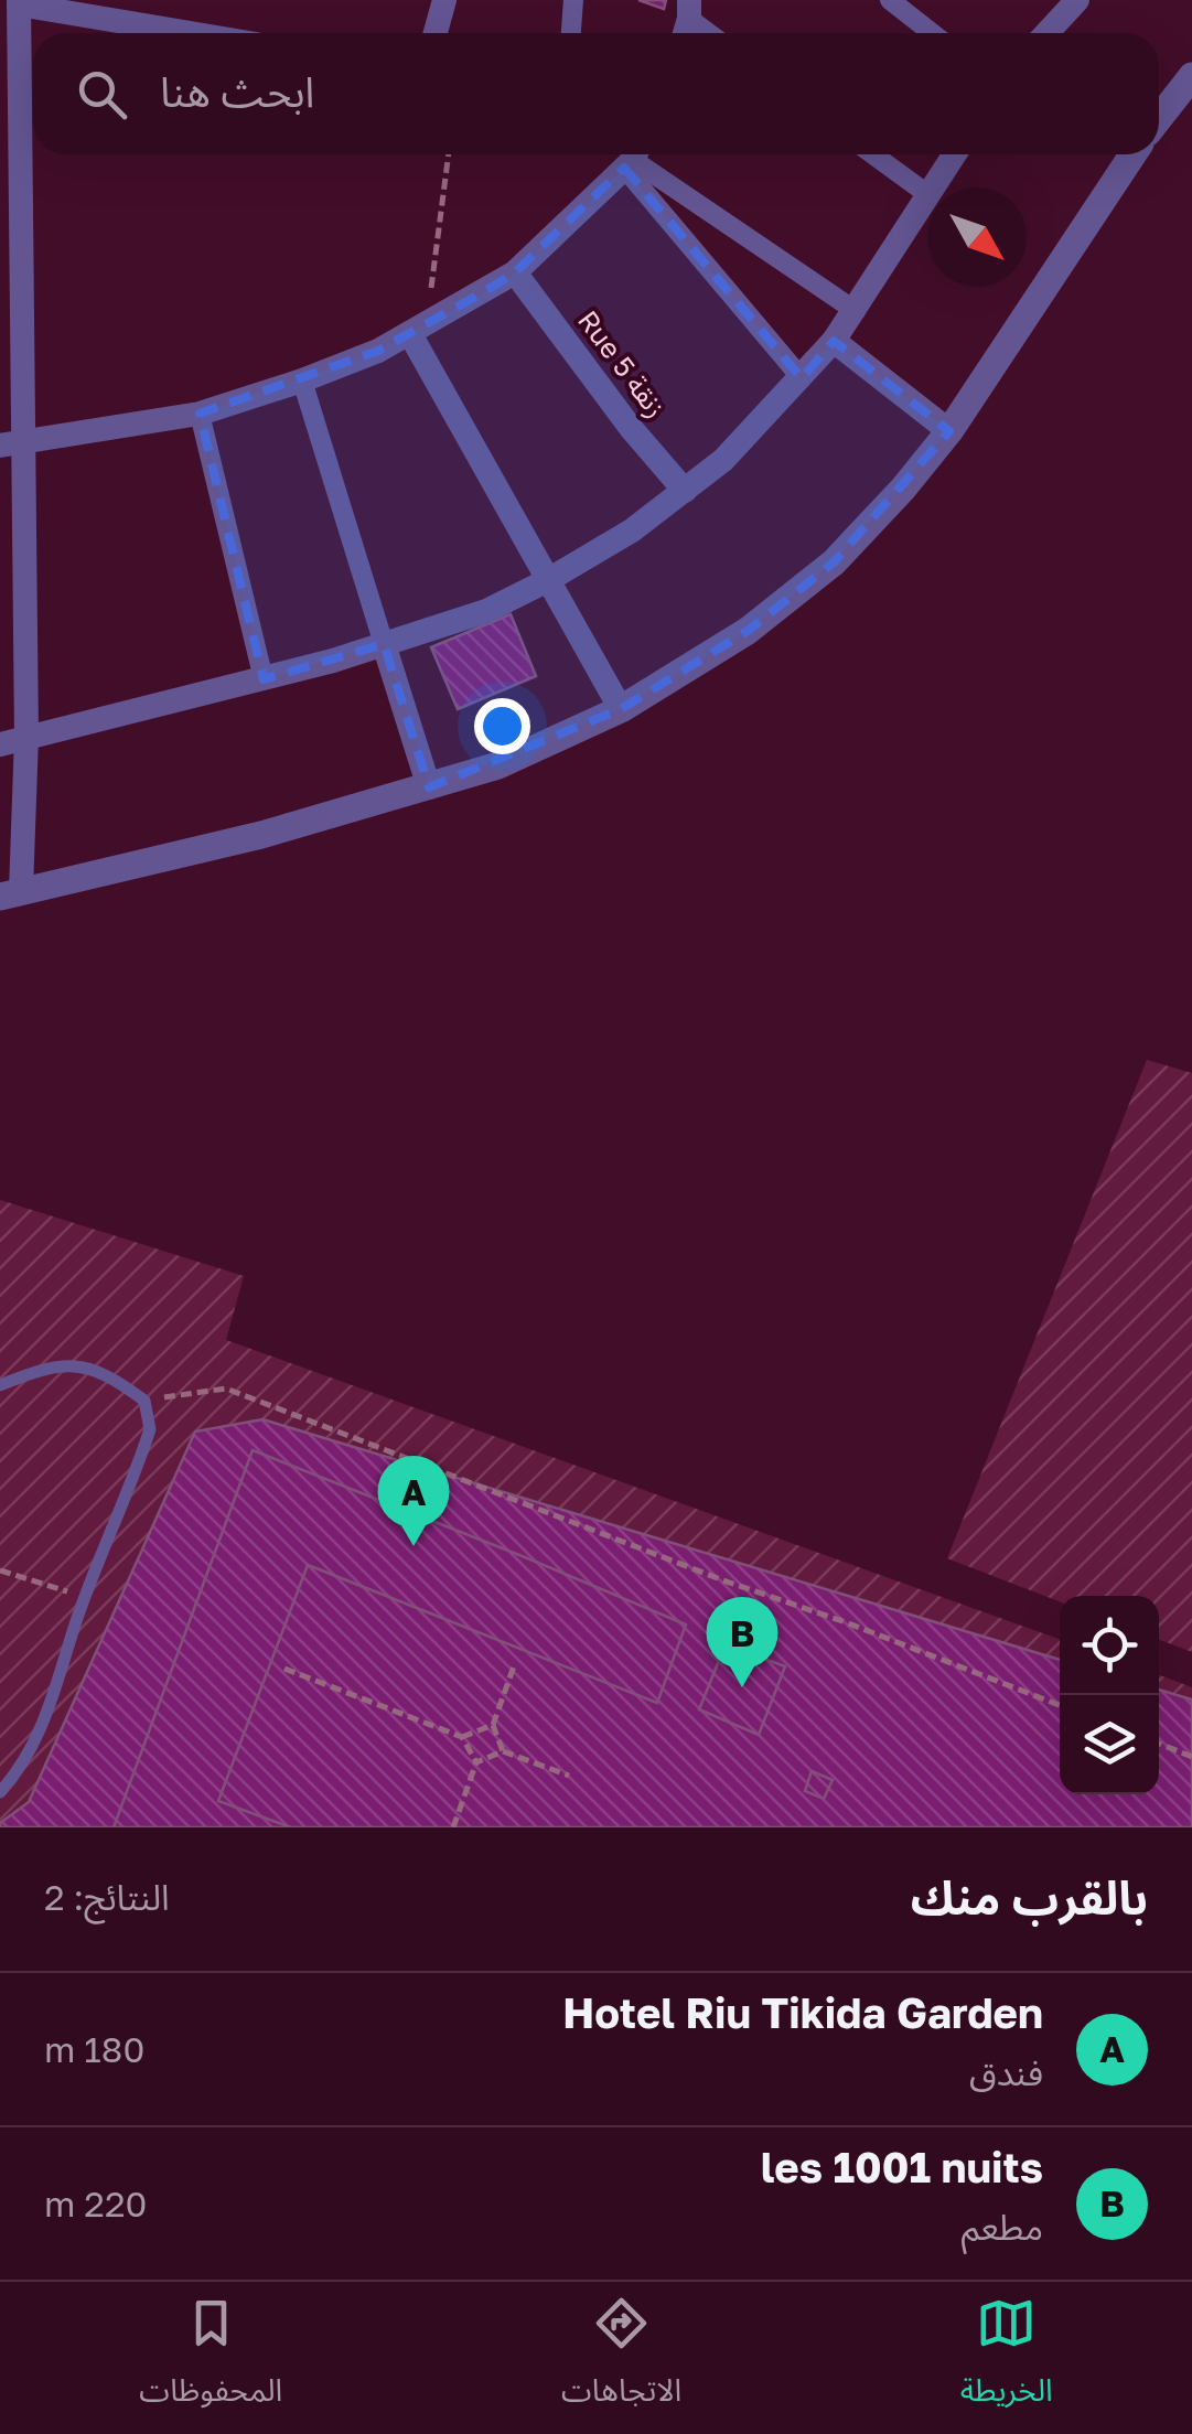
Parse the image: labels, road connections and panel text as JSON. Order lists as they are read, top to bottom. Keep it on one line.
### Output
{"streets":{"street":["Rue 5 زنقة"]},"north":"bottom right","page":{"search":"ابحث هنا","pins":["A","B"],"heading":["بالقرب منك","النتائج: 2"],"list":[{"mark":"A","name":"Hotel Riu Tikida Garden","note":"فندق","value":"180 m"},{"mark":"B","name":"les 1001 nuits","note":"مطعم","value":"220 m"}],"nav":["الخريطة","الاتجاهات","المحفوظات"]}}
